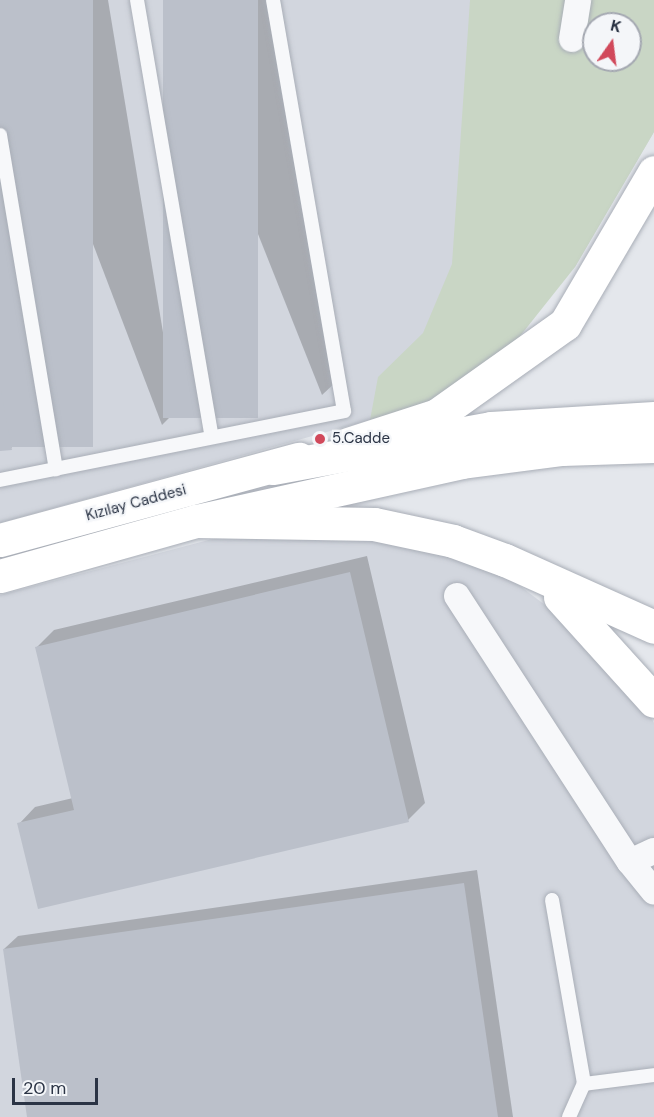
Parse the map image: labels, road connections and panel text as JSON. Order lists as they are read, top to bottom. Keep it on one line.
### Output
{"streets":{"main road":["Kızılay Caddesi"]},"places":["5.Cadde"],"scale_bar":"20 m","north":"top"}
